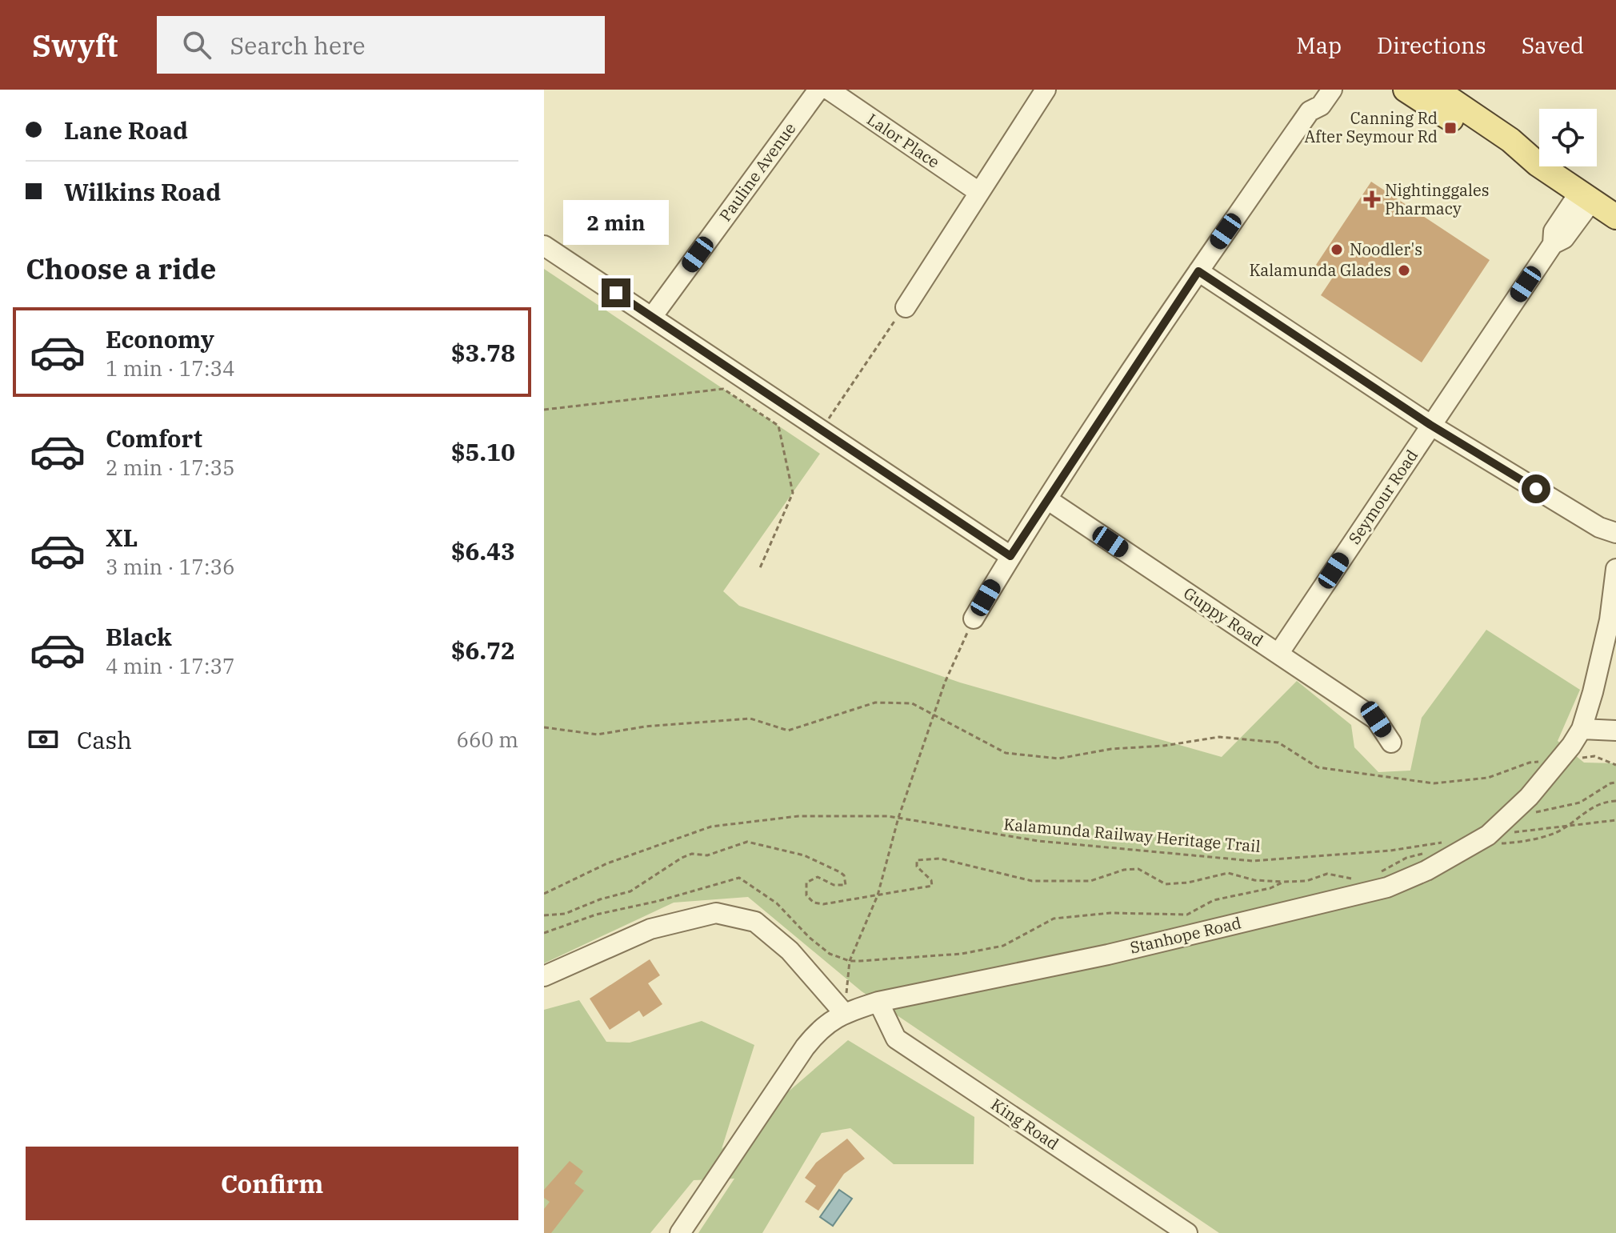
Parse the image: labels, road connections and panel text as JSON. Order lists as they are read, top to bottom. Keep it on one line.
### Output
{"streets":{"street":["Lalor Place","Pauline Avenue","Seymour Road","Guppy Road","Stanhope Road","King Road"],"path":["Kalamunda Railway Heritage Trail"]},"crossings":[["Seymour Road","Guppy Road"],["Stanhope Road","King Road"]],"places":{"transit":["Canning Rd After Seymour Rd"],"health":["Nightinggales Pharmacy"],"other":["Noodler's","Kalamunda Glades"]},"page":{"header":"Swyft","search":"Search here","nav":["Map","Directions","Saved"],"banner":["Lane Road","Wilkins Road"],"bubble":"2 min","heading":"Choose a ride","list":[{"name":"Economy","note":"1 min · 17:34","value":"$3.78"},{"name":"Comfort","note":"2 min · 17:35","value":"$5.10"},{"name":"XL","note":"3 min · 17:36","value":"$6.43"},{"name":"Black","note":"4 min · 17:37","value":"$6.72"}],"pay":["Cash","660 m"],"buttons":"Confirm"}}
